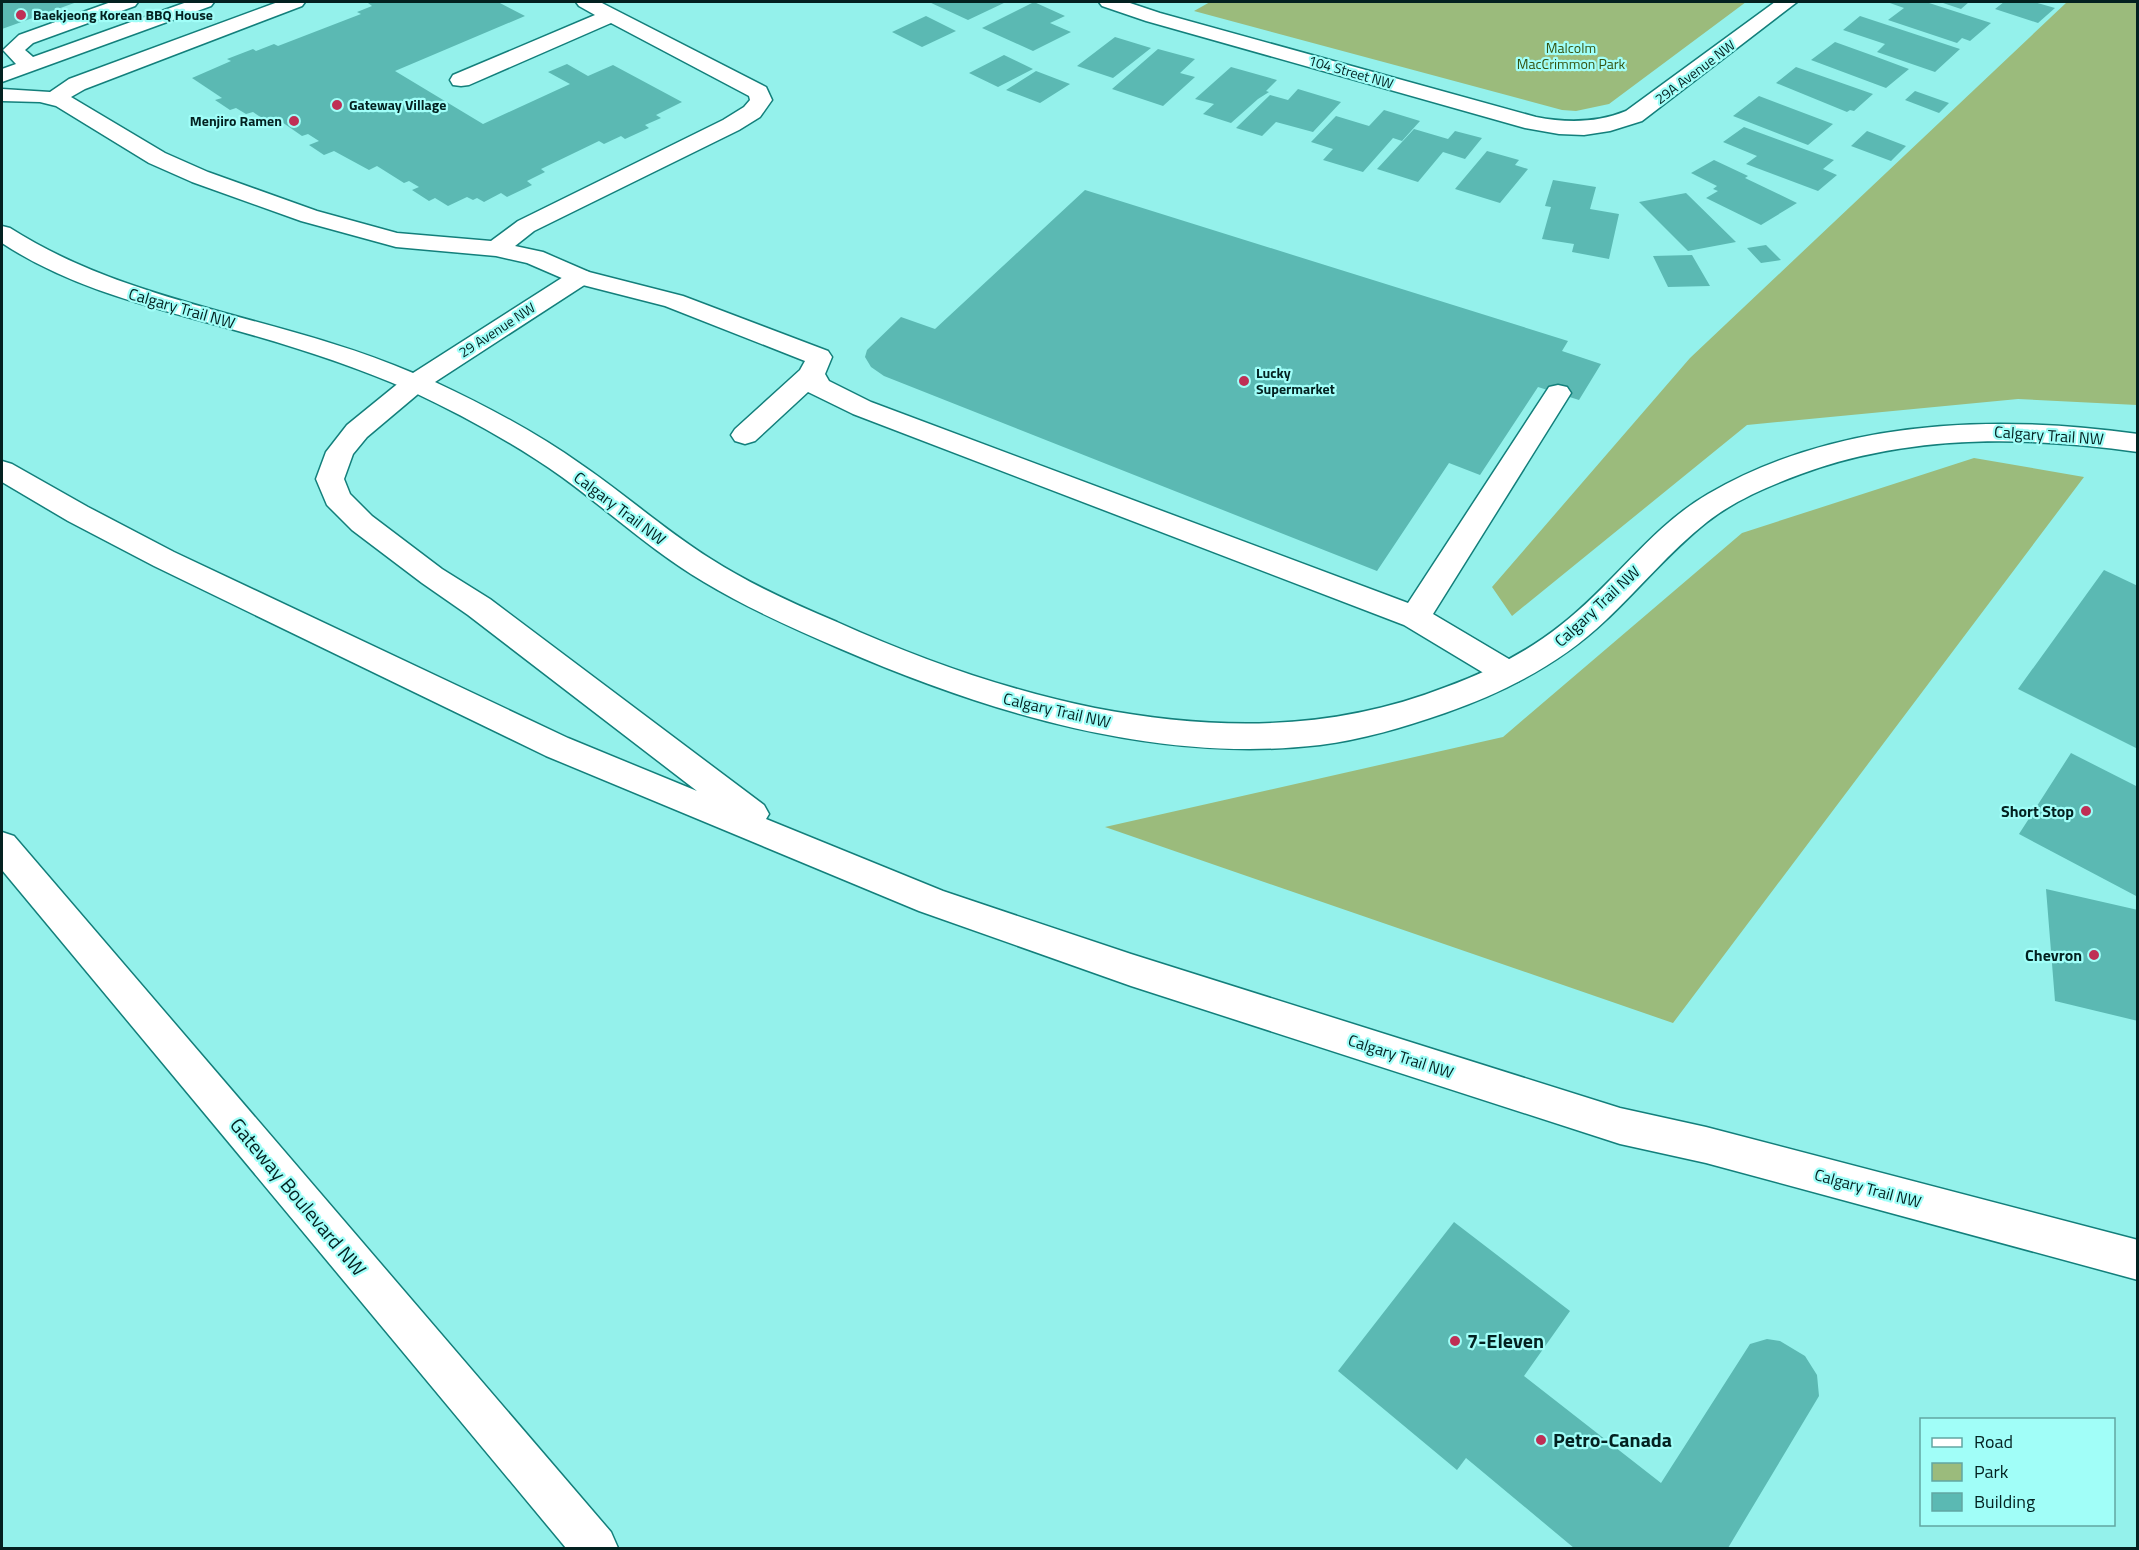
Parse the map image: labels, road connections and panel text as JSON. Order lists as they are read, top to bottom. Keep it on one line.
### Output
{"streets":{"main road":["104 Street NW","29A Avenue NW","Calgary Trail NW","29 Avenue NW","Gateway Boulevard NW"]},"crossings":[["104 Street NW","29A Avenue NW"],["Calgary Trail NW","29 Avenue NW"]],"parks":["Malcolm MacCrimmon Park"],"places":["Baekjeong Korean BBQ House","Gateway Village","Menjiro Ramen","Lucky Supermarket","Short Stop","Chevron","7-Eleven","Petro-Canada"],"legend":["Road","Park","Building"]}
